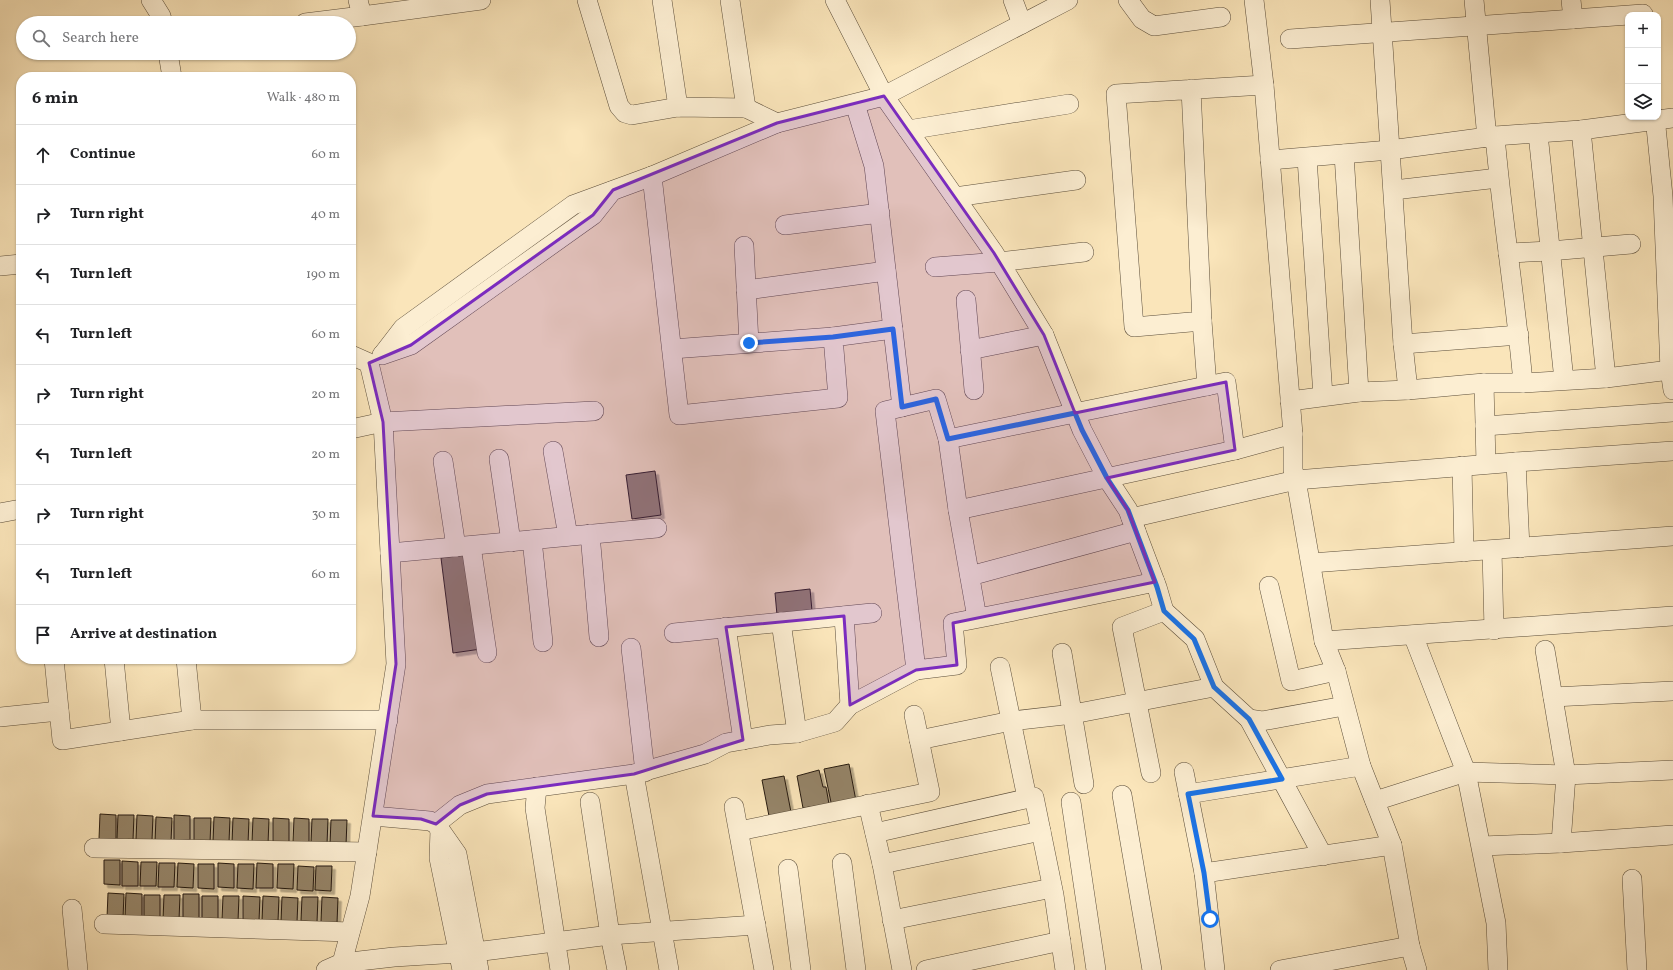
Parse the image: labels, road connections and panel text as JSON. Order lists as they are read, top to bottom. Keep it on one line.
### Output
{"page":{"map_buttons":["+","−"],"search":"Search here","heading":["6 min","Walk · 480 m"],"list":[["Continue","60 m"],["Turn right","40 m"],["Turn left","190 m"],["Turn left","60 m"],["Turn right","20 m"],["Turn left","20 m"],["Turn right","30 m"],["Turn left","60 m"],"Arrive at destination"]}}
